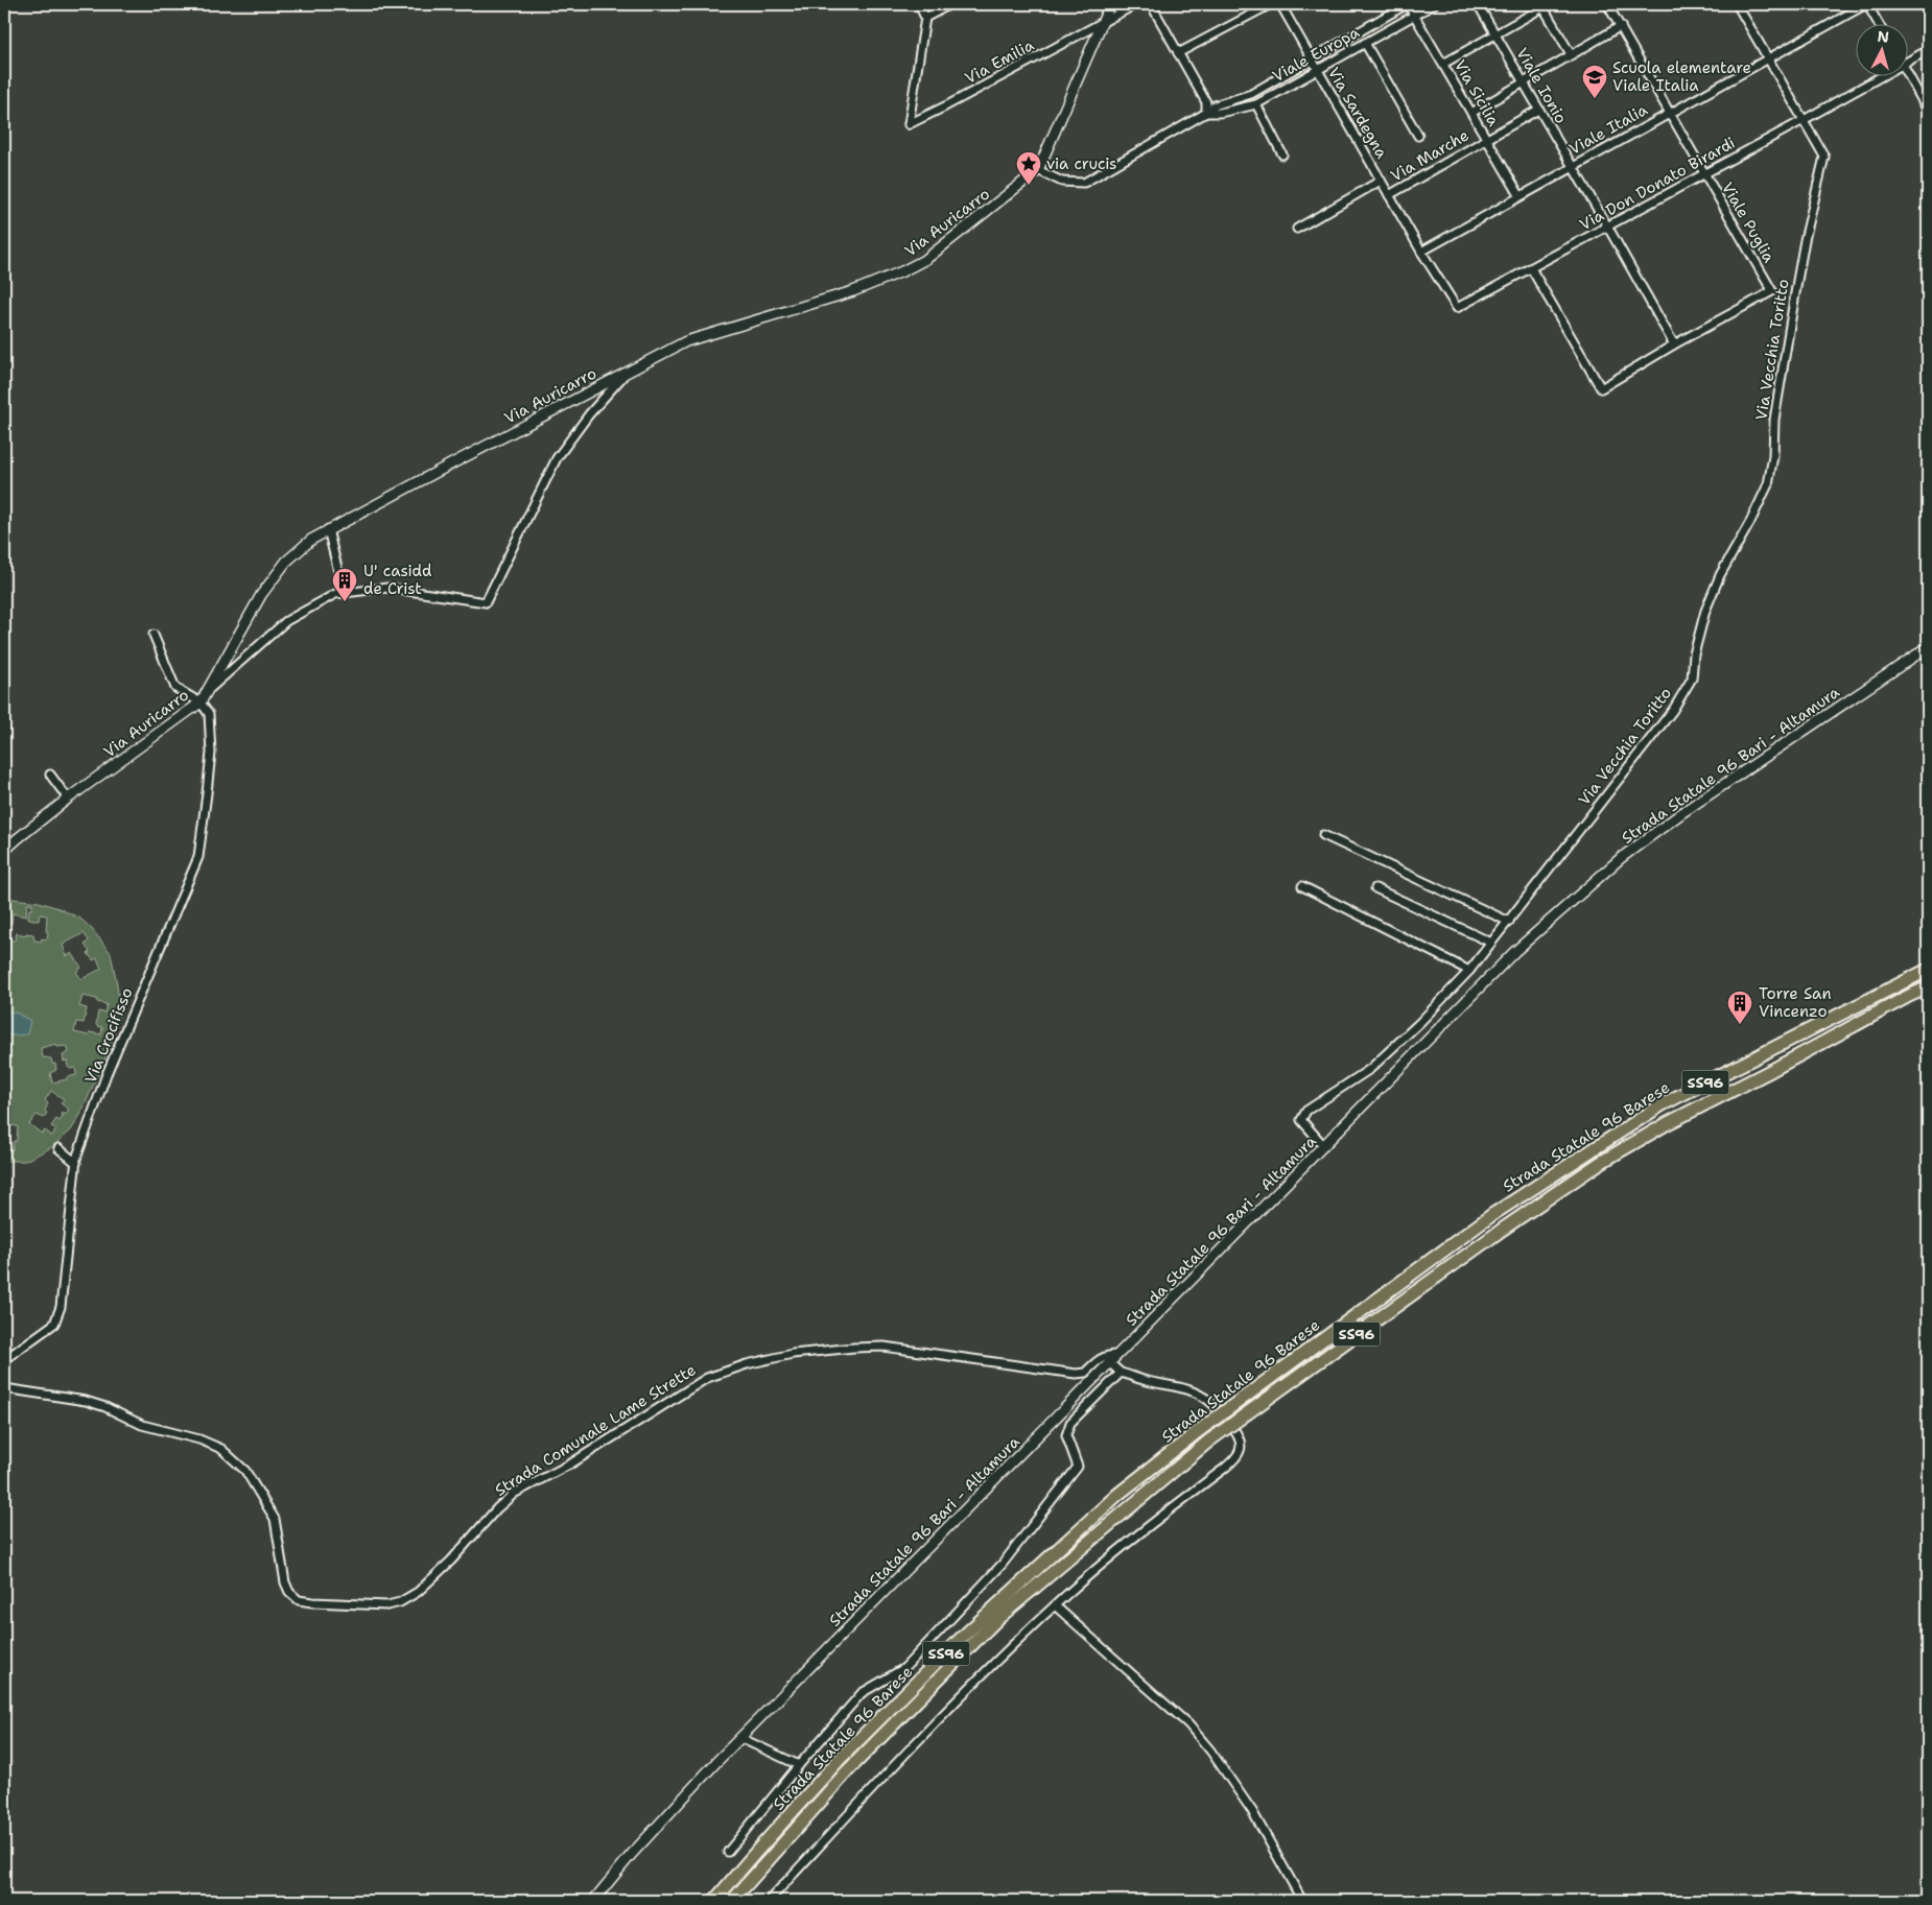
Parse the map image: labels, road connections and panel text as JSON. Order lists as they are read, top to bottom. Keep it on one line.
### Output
{"streets":{"highway":["SS96","Strada Statale 96 Barese"],"street":["Viale Europa","Via Emilia","Viale Ionio","Via Sicilia","Via Sardegna","Viale Italia","Via Marche","Via Don Donato Birardi","Via Auricarro","Viale Puglia","Via Vecchia Toritto","Strada Statale 96 Bari - Altamura","Via Crocifisso","Strada Comunale Lame Strette"]},"crossings":[["Viale Europa","Via Sicilia"],["Viale Europa","Via Sardegna"],["Viale Europa","Via Auricarro"],["Via Emilia","Via Auricarro"],["Viale Ionio","Viale Italia"],["Viale Ionio","Via Marche"],["Viale Ionio","Via Don Donato Birardi"],["Viale Ionio","Viale Puglia"],["Via Sicilia","Viale Italia"],["Via Sicilia","Via Marche"],["Via Sardegna","Viale Italia"],["Via Sardegna","Via Marche"],["Via Sardegna","Via Don Donato Birardi"],["Viale Italia","Via Don Donato Birardi"],["Viale Italia","Viale Puglia"],["Viale Italia","Via Vecchia Toritto"],["Via Don Donato Birardi","Viale Puglia"],["Via Don Donato Birardi","Via Vecchia Toritto"],["Via Auricarro","Via Crocifisso"],["Via Vecchia Toritto","Strada Statale 96 Bari - Altamura"],["Strada Statale 96 Bari - Altamura","Strada Comunale Lame Strette"]],"places":{"school or university":["Scuola elementare Viale Italia"],"place":["via crucis"],"building":["U' casidd de Crist","Torre San Vincenzo"]},"north":"top"}
